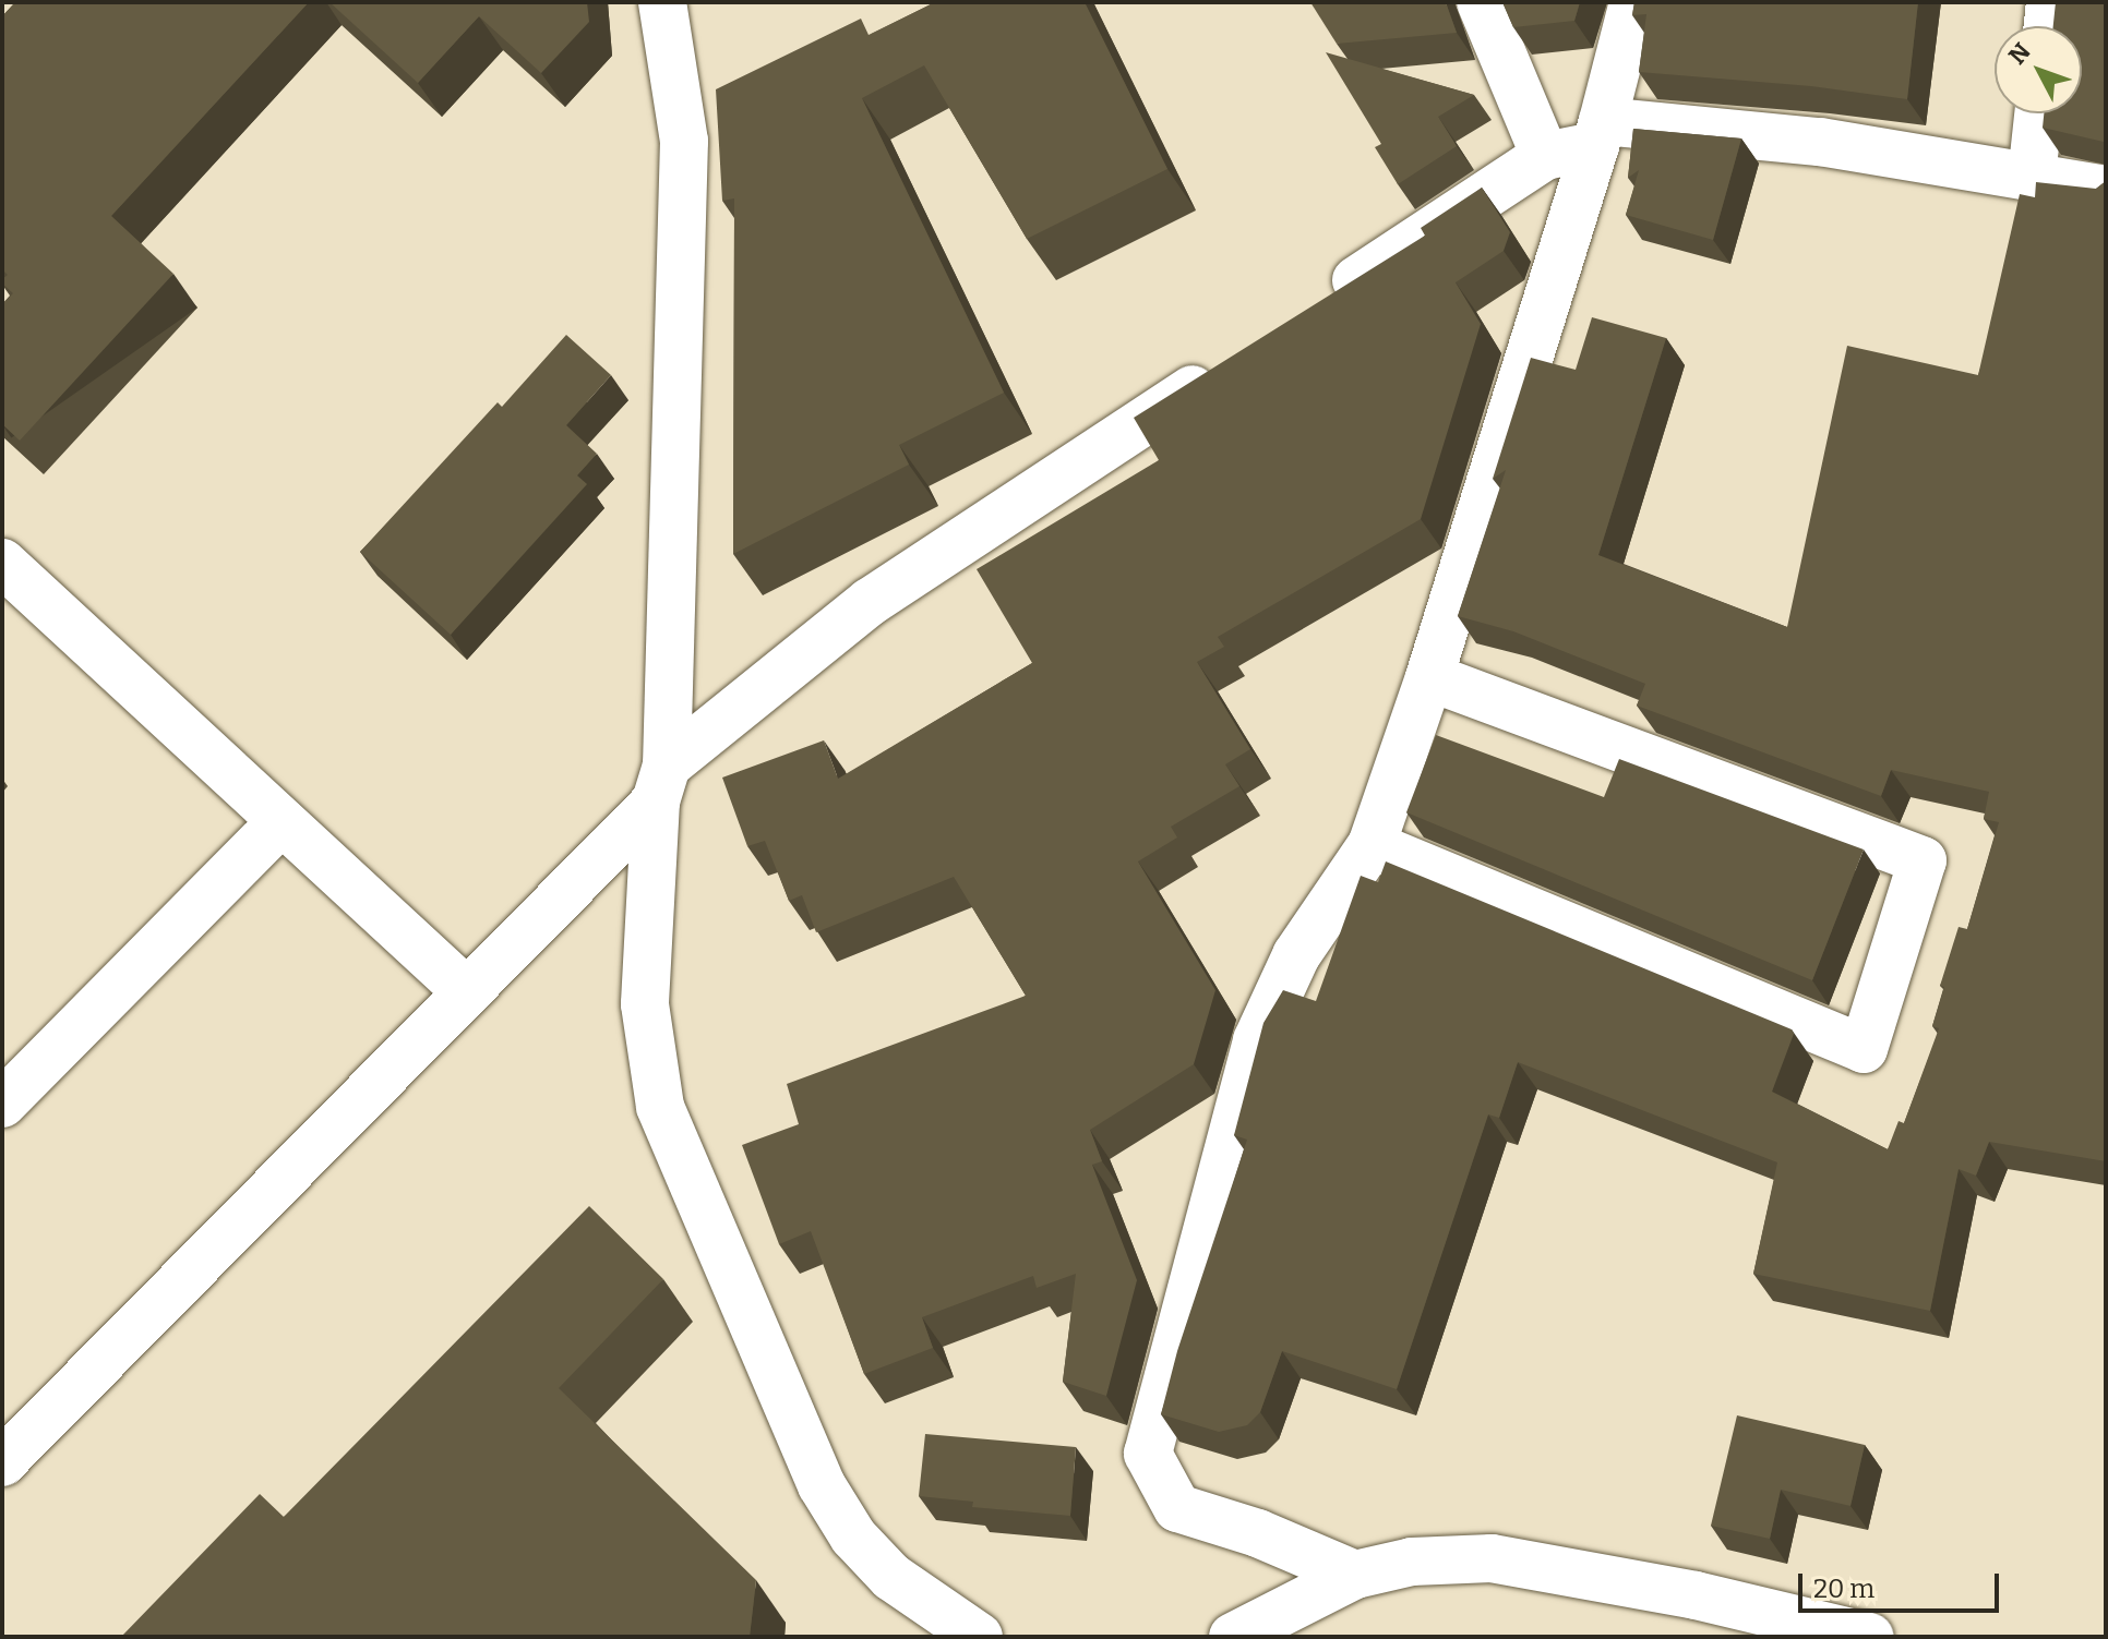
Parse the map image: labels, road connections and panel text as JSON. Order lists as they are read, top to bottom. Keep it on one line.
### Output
{"scale_bar":"20 m","north":"top left"}
